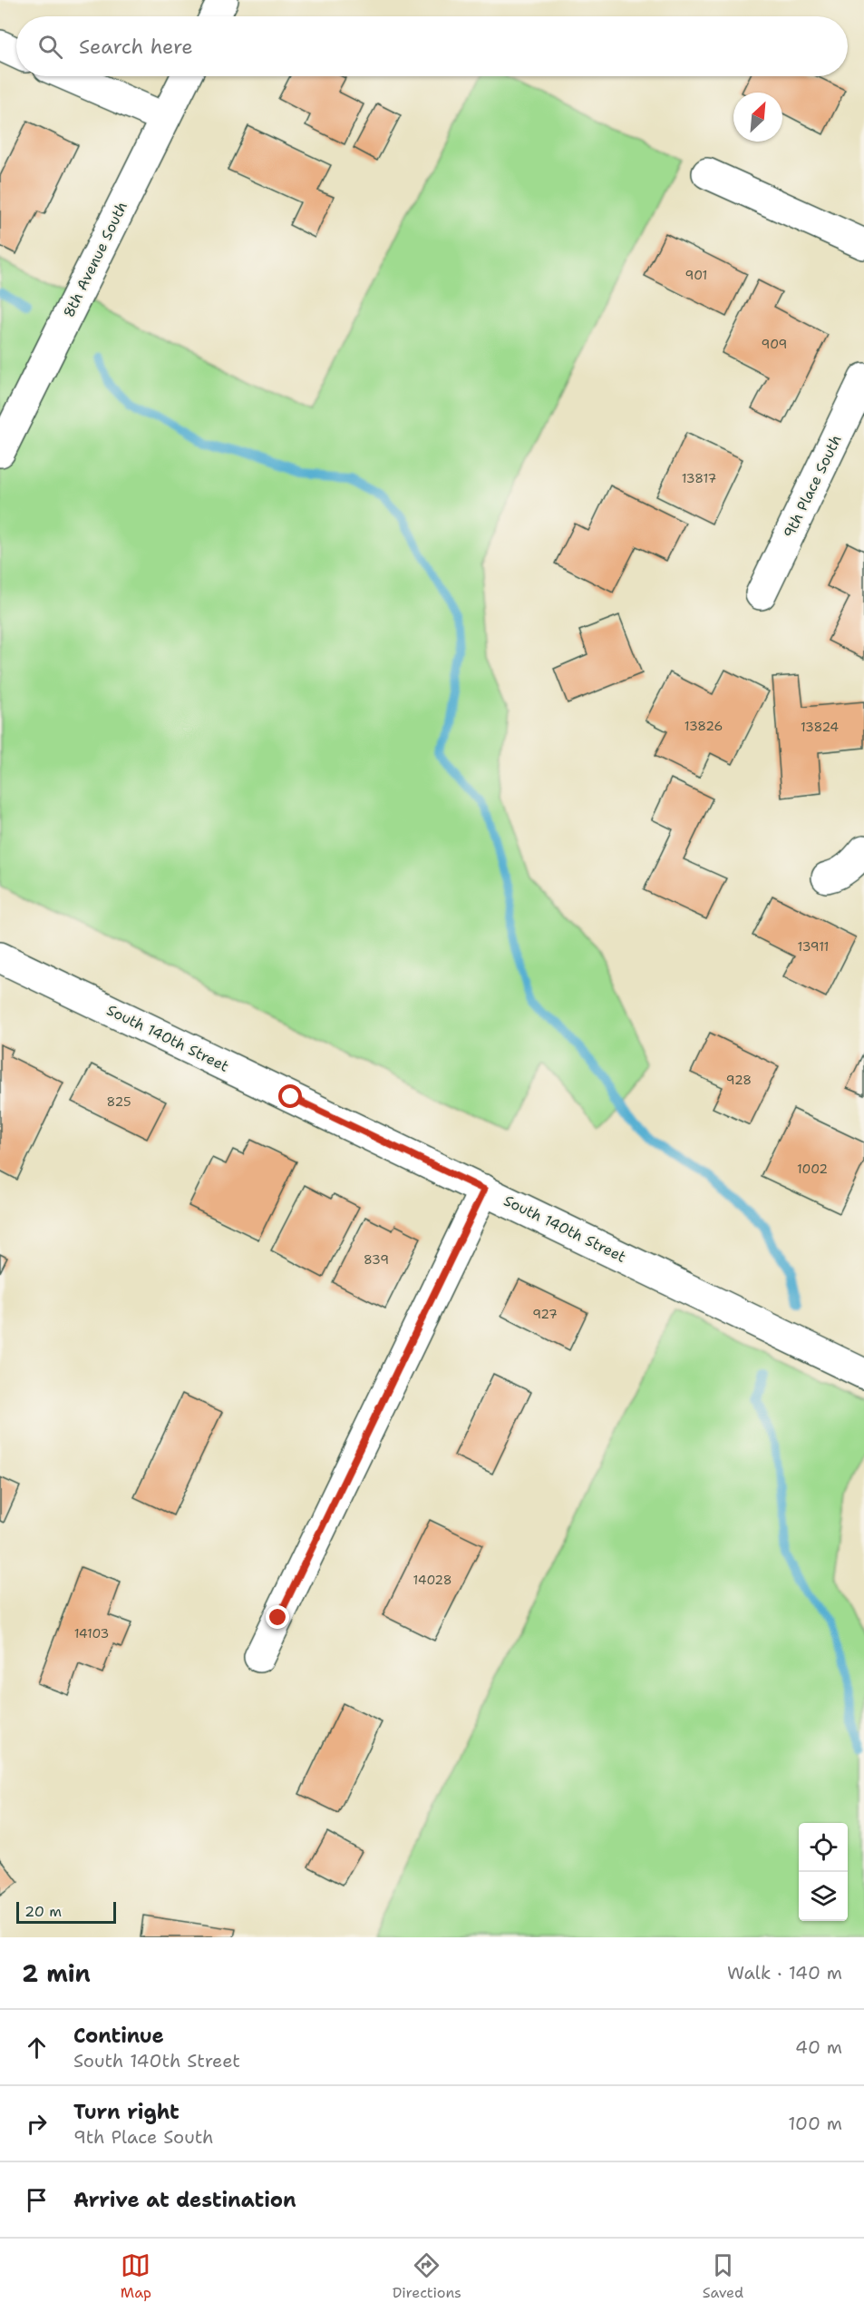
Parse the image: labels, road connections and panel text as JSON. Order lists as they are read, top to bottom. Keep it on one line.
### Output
{"streets":{"street":["8th Avenue South","9th Place South","South 140th Street"]},"house_numbers":["901","909","13817","13826","13824","13911","928","825","1002","839","927","14028","14103"],"scale_bar":"20 m","north":"top right","page":{"search":"Search here","scale":"20 m","heading":["2 min","Walk · 140 m"],"list":[["Continue","South 140th Street","40 m"],["Turn right","9th Place South","100 m"],"Arrive at destination"],"nav":["Map","Directions","Saved"]}}
